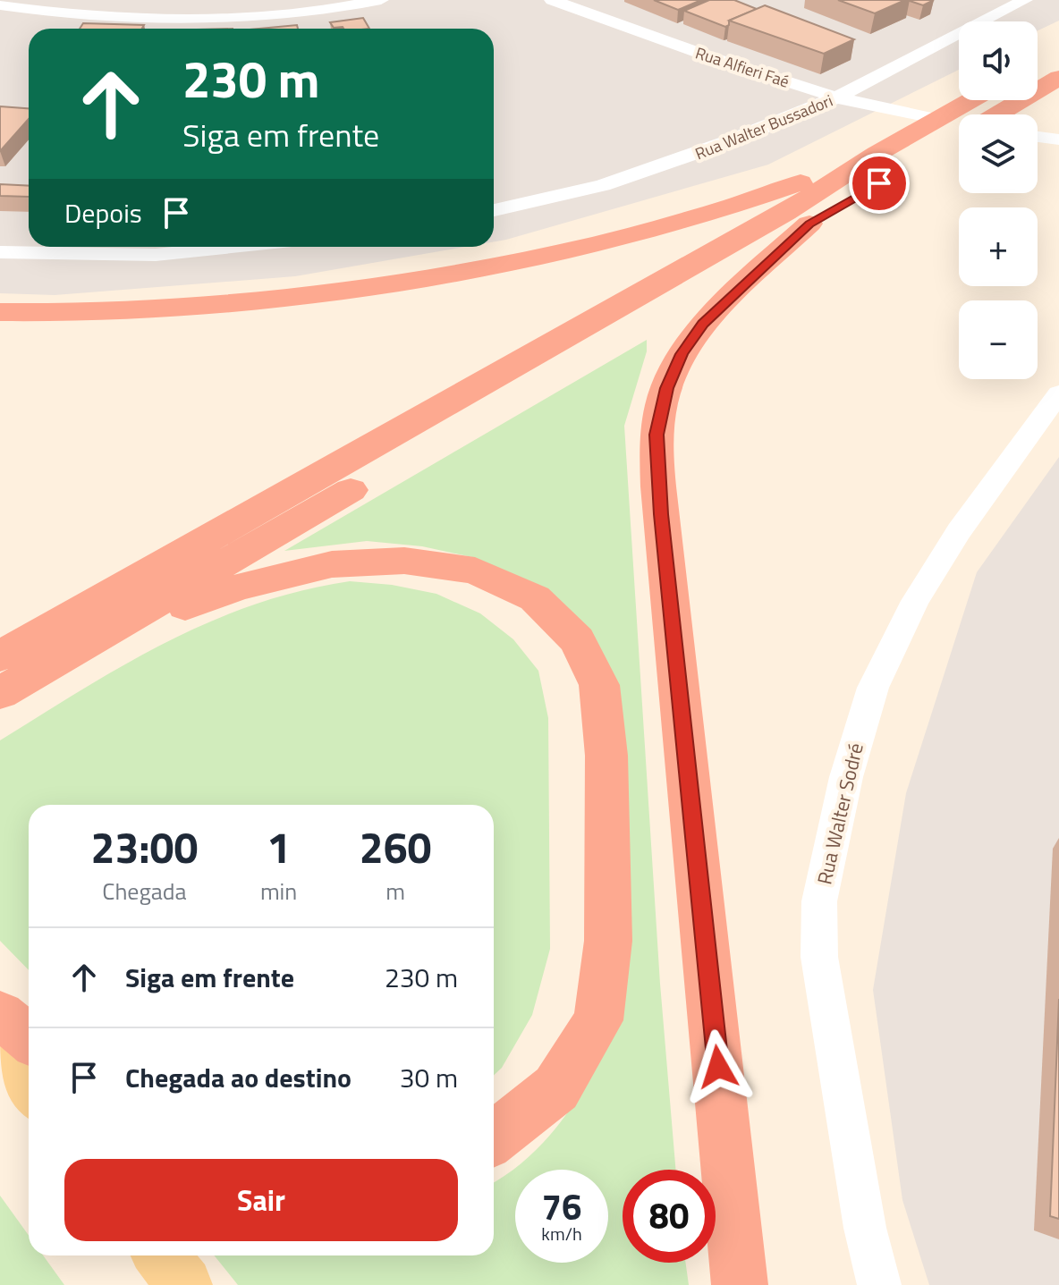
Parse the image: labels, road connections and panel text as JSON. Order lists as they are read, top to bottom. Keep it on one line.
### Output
{"streets":{"street":["Rua Alfieri Faé","Rua Walter Bussadori","Rua Walter Sodré"]},"crossings":[["Rua Alfieri Faé","Rua Walter Bussadori"]],"page":{"map_buttons":["+","−"],"turn":["230 m","Siga em frente"],"then":"Depois","eta":["23:00","Chegada","1","min","260","m"],"list":[{"name":"Siga em frente","value":"230 m"},{"name":"Chegada ao destino","value":"30 m"}],"buttons":"Sair","speed":"76 km/h","limit":"80"}}
